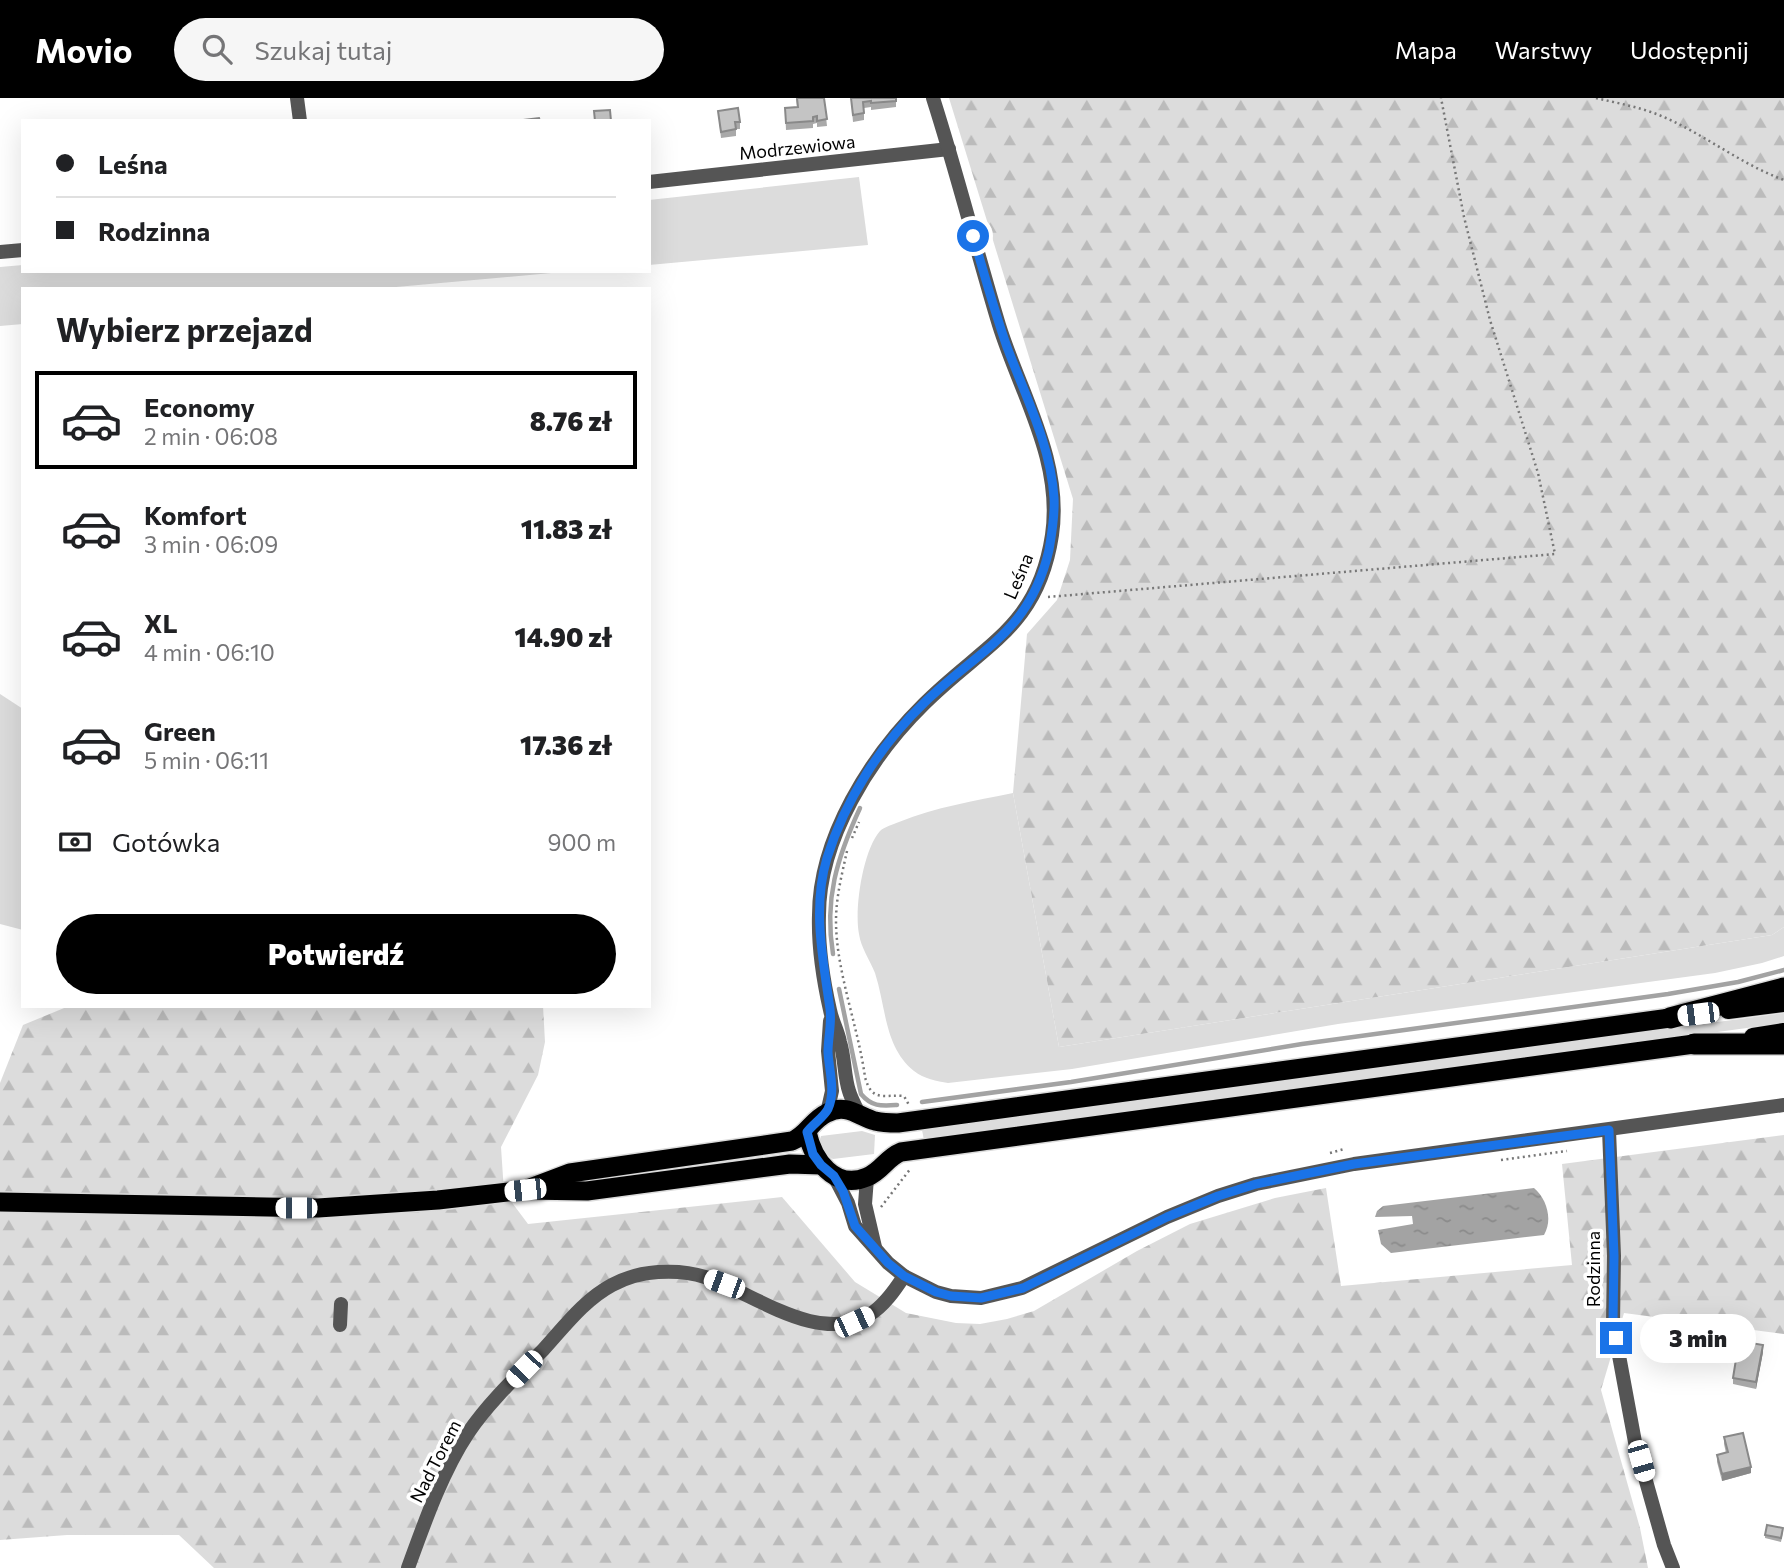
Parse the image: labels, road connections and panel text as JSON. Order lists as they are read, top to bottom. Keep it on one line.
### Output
{"streets":{"street":["Modrzewiowa","Leśna","Rodzinna","Nad Torem"]},"crossings":[["Modrzewiowa","Leśna"]],"page":{"header":"Movio","search":"Szukaj tutaj","nav":["Mapa","Warstwy","Udostępnij"],"banner":["Leśna","Rodzinna"],"heading":"Wybierz przejazd","list":[{"name":"Economy","note":"2 min · 06:08","value":"8.76 zł"},{"name":"Komfort","note":"3 min · 06:09","value":"11.83 zł"},{"name":"XL","note":"4 min · 06:10","value":"14.90 zł"},{"name":"Green","note":"5 min · 06:11","value":"17.36 zł"}],"pay":["Gotówka","900 m"],"buttons":"Potwierdź","bubble":"3 min"}}
